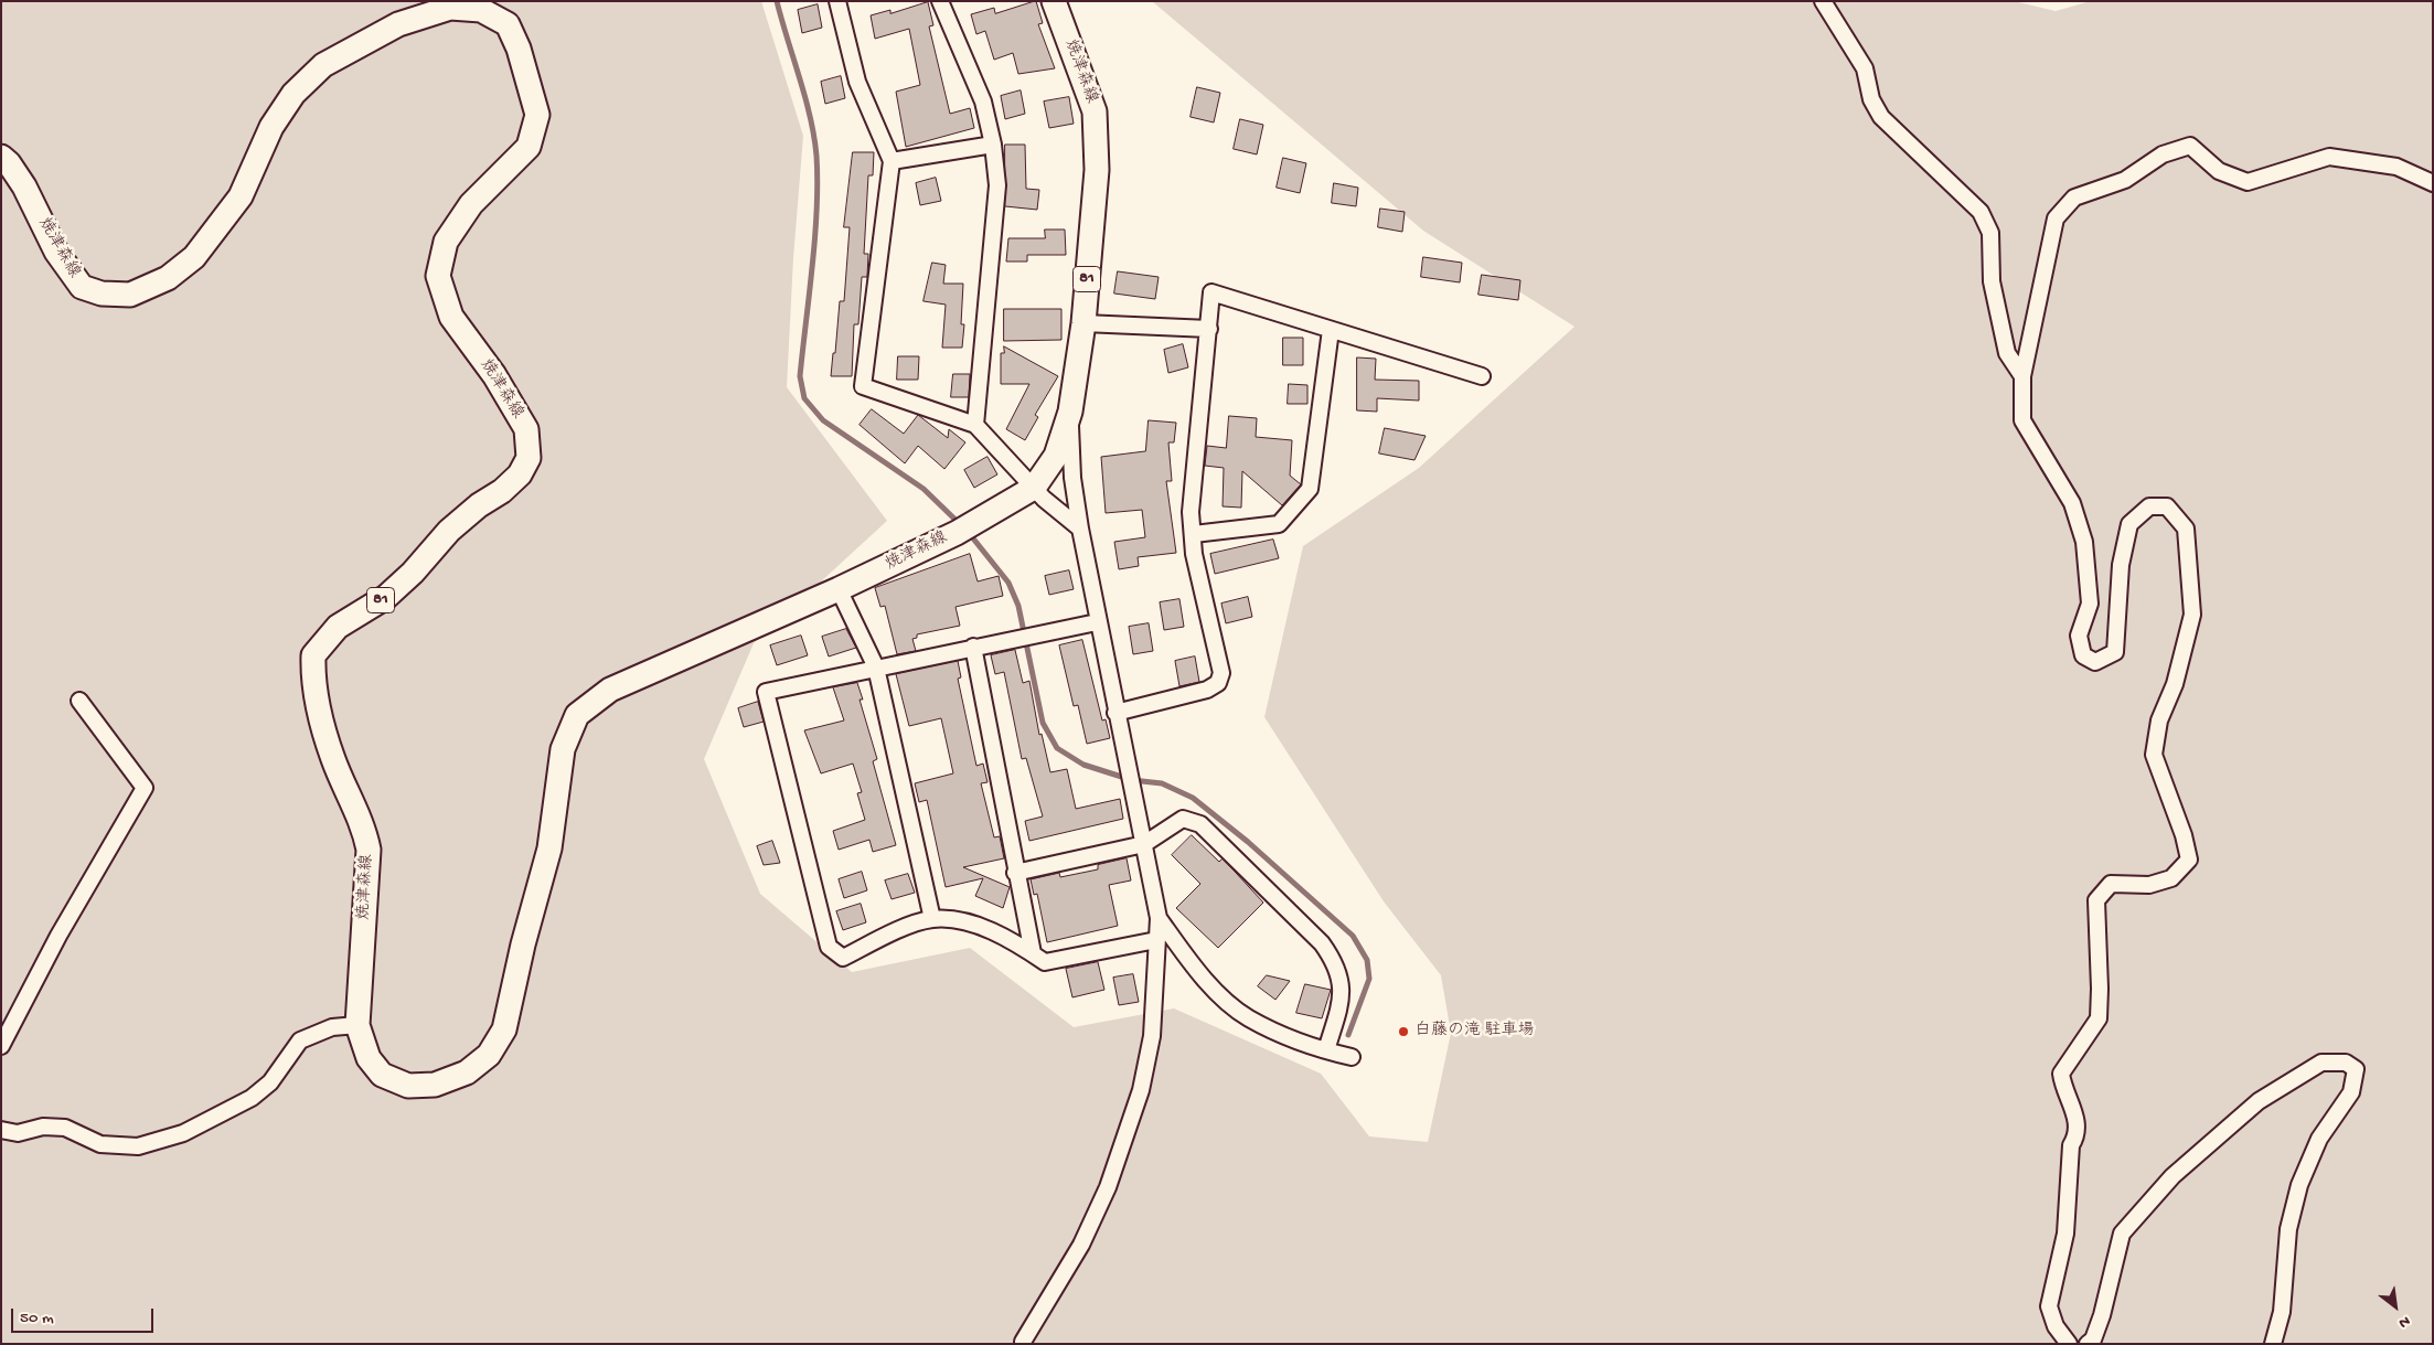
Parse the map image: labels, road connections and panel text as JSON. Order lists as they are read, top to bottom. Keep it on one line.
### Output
{"streets":{"main road":["焼津森線","81"]},"places":["白藤の滝 駐車場"],"scale_bar":"50 m","north":"bottom right"}
